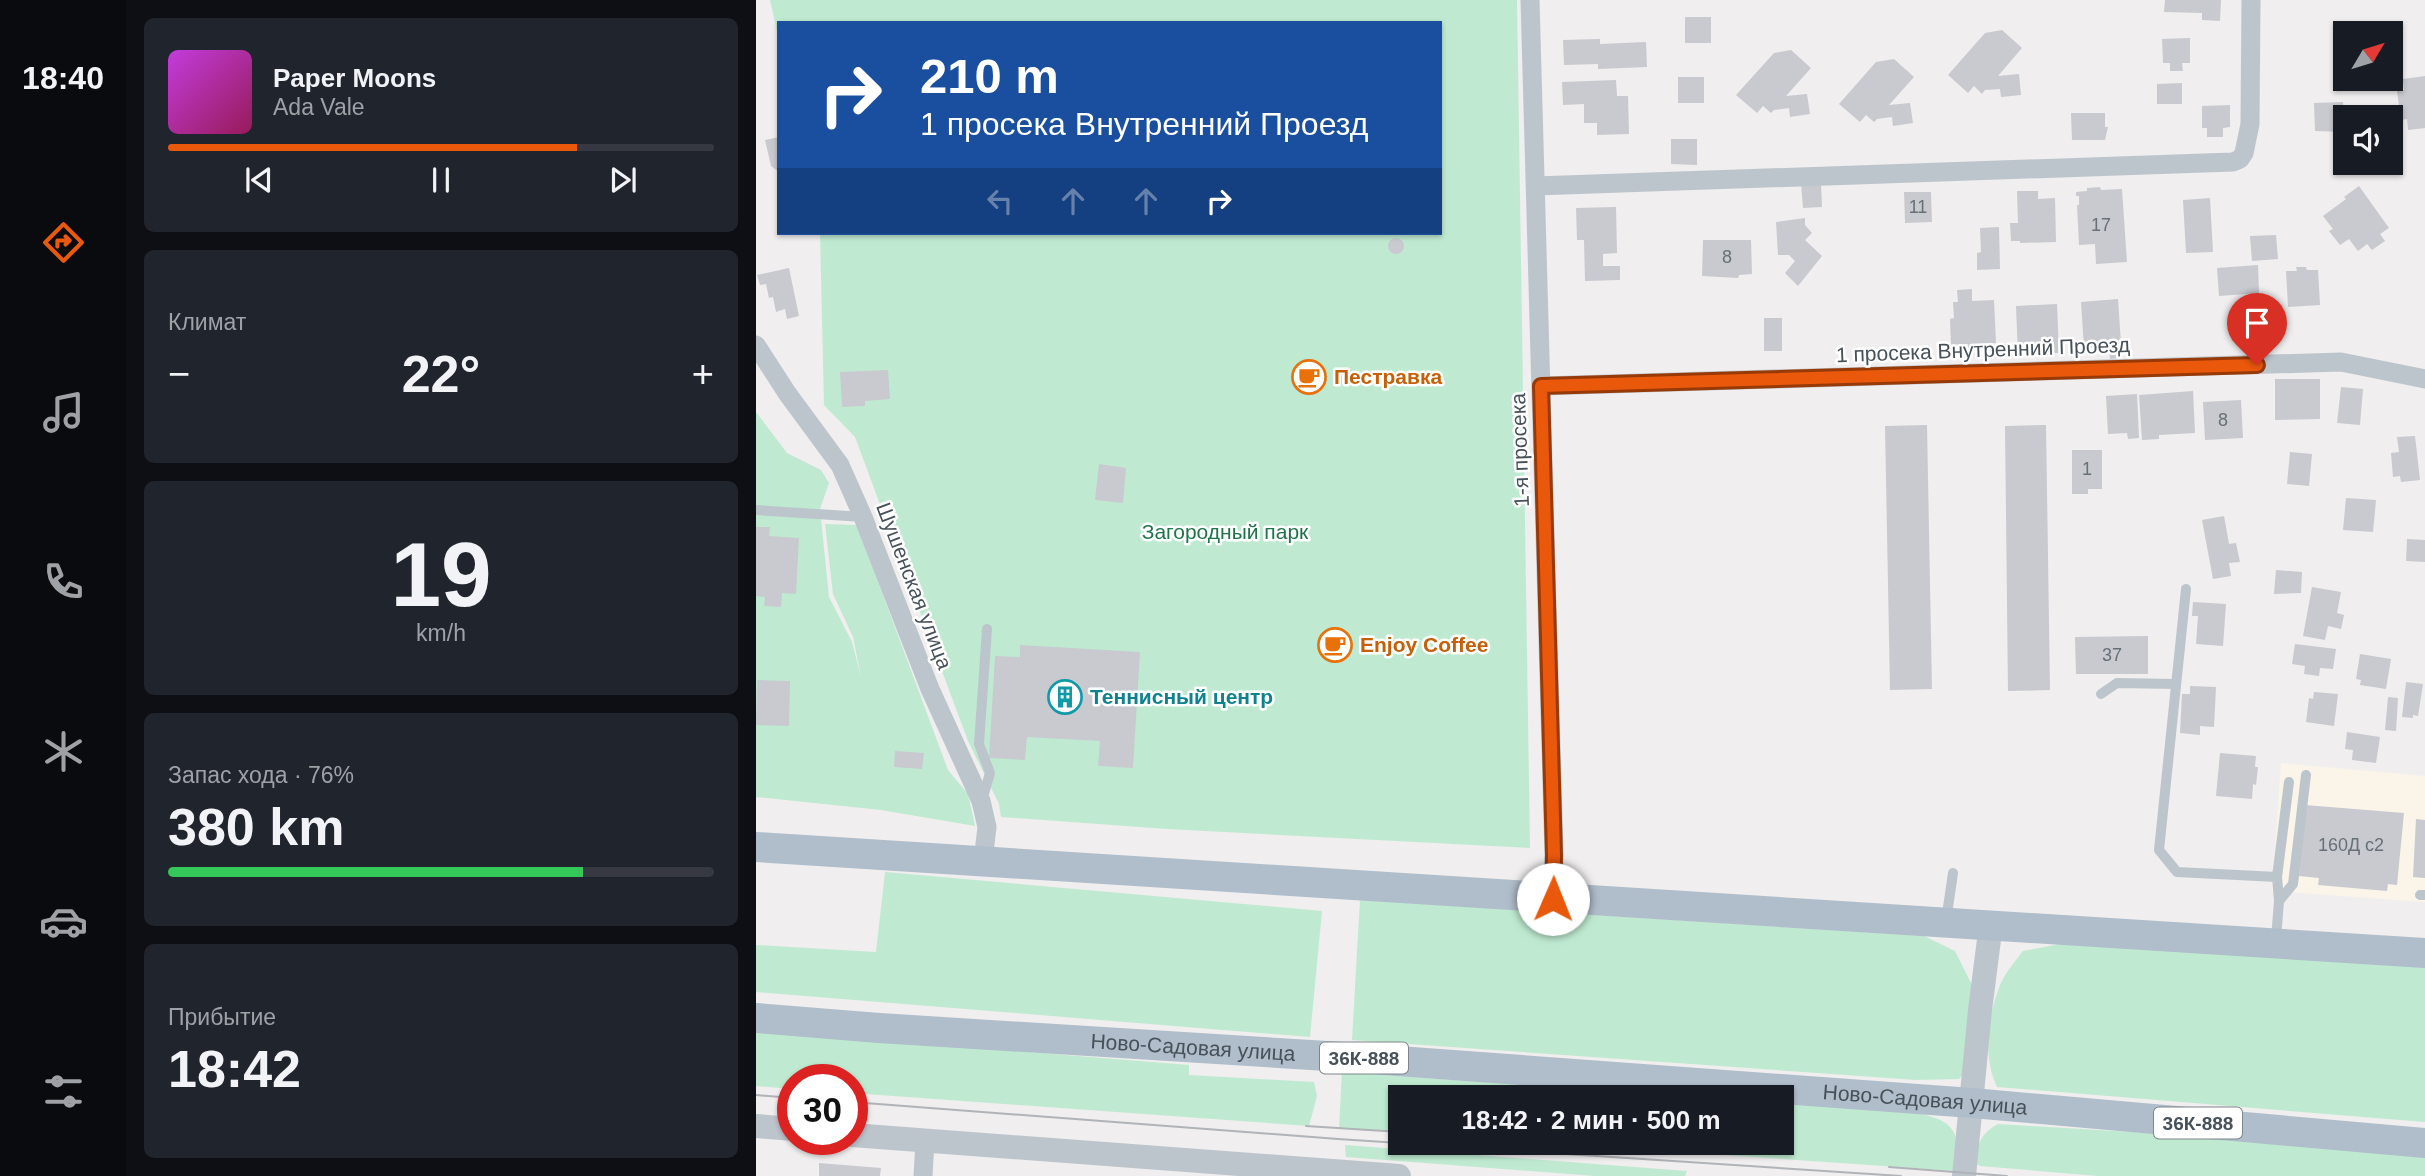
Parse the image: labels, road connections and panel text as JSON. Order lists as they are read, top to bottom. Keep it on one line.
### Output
{"streets":{"main road":["Ново-Садовая улица","36К-888"],"street":["1 просека Внутренний Проезд","1-я просека","Шушенская улица"]},"crossings":[["1 просека Внутренний Проезд","1-я просека"]],"parks":["Загородный парк"],"places":{"cafe":["Пестравка","Enjoy Coffee"],"building":["Теннисный центр"]},"house_numbers":["11","17","8","8","1","37","160Д с2"],"north":"top right","page":{"tabs":"18:40","turn":["210 m","1 просека Внутренний Проезд"],"song":["Paper Moons","Ada Vale"],"tile":["Климат",["19","km/h"],["Запас хода · 76%","380 km"],["Прибытие","18:42"]],"heat":["−","22°","+"],"limit":"30","trip":"18:42 · 2 мин · 500 m"}}
